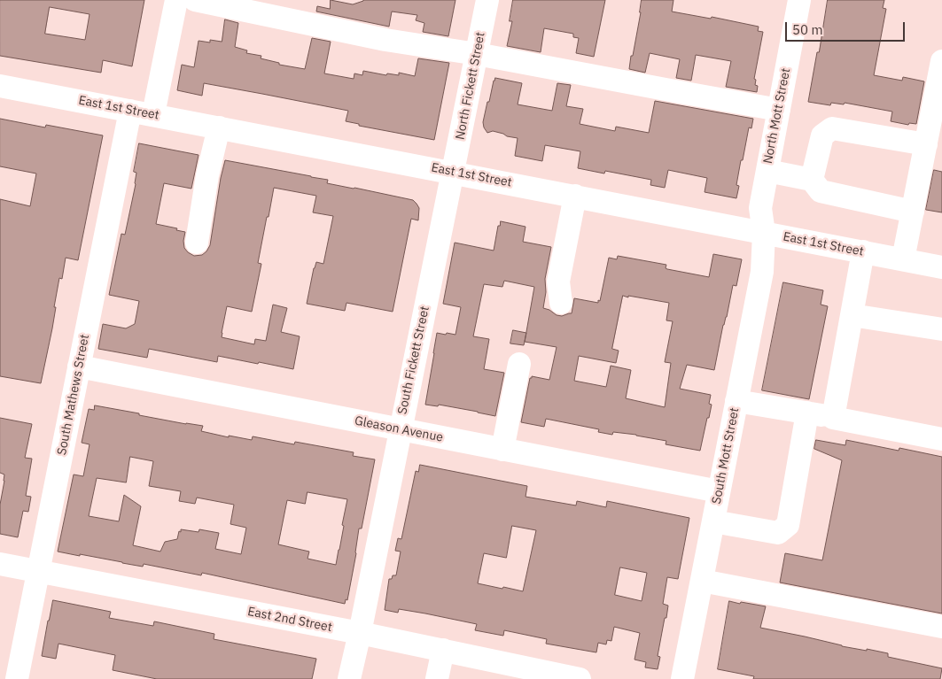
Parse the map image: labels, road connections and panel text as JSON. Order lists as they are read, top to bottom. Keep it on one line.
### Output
{"streets":{"street":["North Fickett Street","East 1st Street","North Mott Street","South Fickett Street","South Mathews Street","Gleason Avenue","South Mott Street","East 2nd Street"]},"crossings":[["North Fickett Street","East 1st Street"],["North Fickett Street","South Fickett Street"],["East 1st Street","North Mott Street"],["East 1st Street","South Fickett Street"],["East 1st Street","South Mathews Street"],["East 1st Street","South Mott Street"],["North Mott Street","South Mott Street"],["South Fickett Street","Gleason Avenue"],["South Fickett Street","East 2nd Street"],["South Mathews Street","Gleason Avenue"],["South Mathews Street","East 2nd Street"],["Gleason Avenue","South Mott Street"]],"scale_bar":"50 m"}
